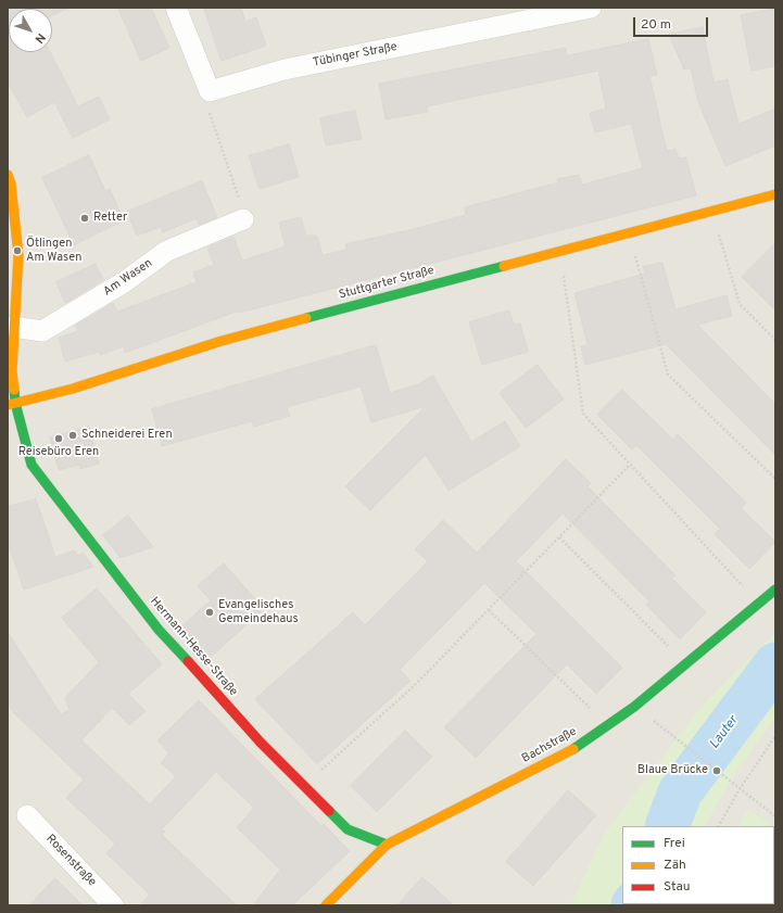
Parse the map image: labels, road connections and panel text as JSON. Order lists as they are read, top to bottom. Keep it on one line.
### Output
{"streets":{"street":["Tübinger Straße","Am Wasen","Stuttgarter Straße","Hermann-Hesse-Straße","Bachstraße","Rosenstraße"]},"crossings":[["Stuttgarter Straße","Hermann-Hesse-Straße"],["Hermann-Hesse-Straße","Bachstraße"]],"water":["Lauter"],"places":["Retter","Ötlingen Am Wasen","Schneiderei Eren","Reisebüro Eren","Evangelisches Gemeindehaus","Blaue Brücke"],"legend":["Frei","Zäh","Stau"],"scale_bar":"20 m","north":"bottom right"}
